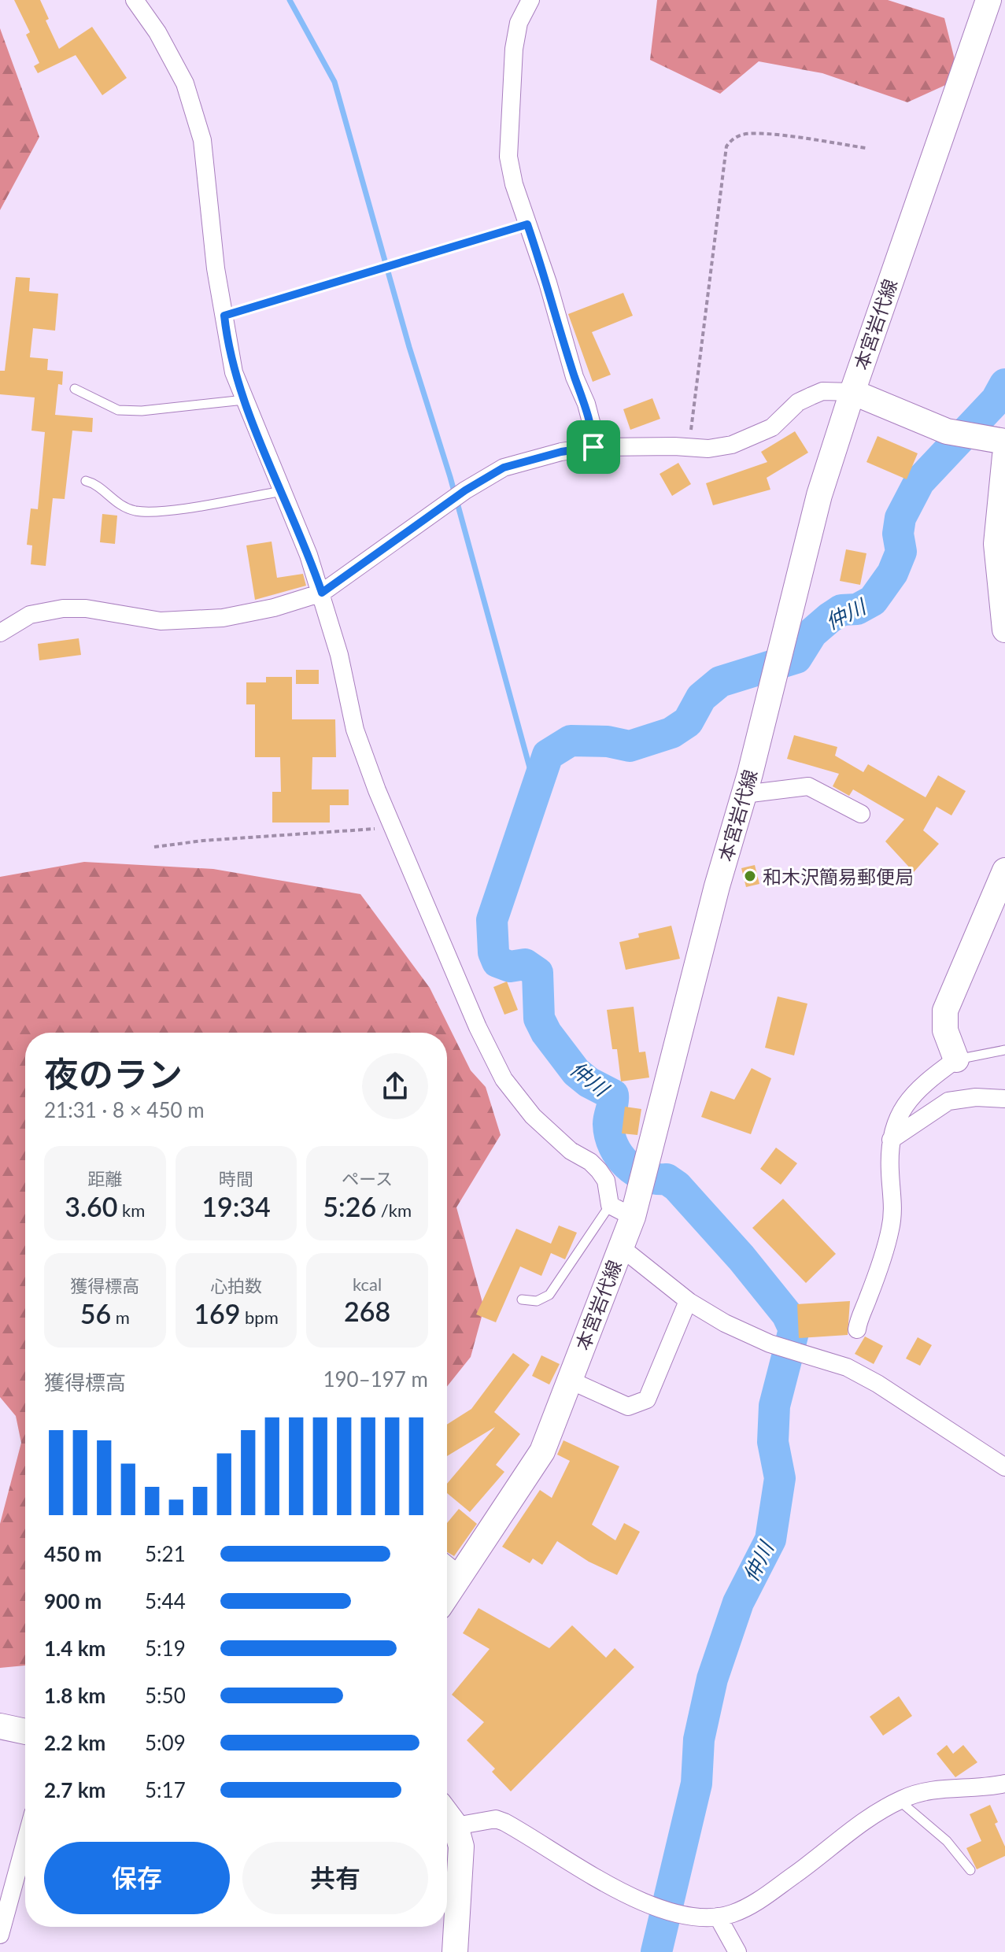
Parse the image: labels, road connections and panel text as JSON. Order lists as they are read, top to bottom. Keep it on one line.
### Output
{"streets":{"main road":["本宮岩代線"]},"water":["仲川"],"places":["和木沢簡易郵便局"],"page":{"heading":["夜のラン","21:31 · 8 × 450 m"],"stats":[["距離","3.60 km"],["時間","19:34"],["ペース","5:26 /km"],["獲得標高","56 m"],["心拍数","169 bpm"],["kcal","268"]],"chart":["獲得標高","190–197 m"],"list":[{"name":"450 m","note":"5:21"},{"name":"900 m","note":"5:44"},{"name":"1.4 km","note":"5:19"},{"name":"1.8 km","note":"5:50"},{"name":"2.2 km","note":"5:09"},{"name":"2.7 km","note":"5:17"}],"buttons":["保存","共有"]}}
